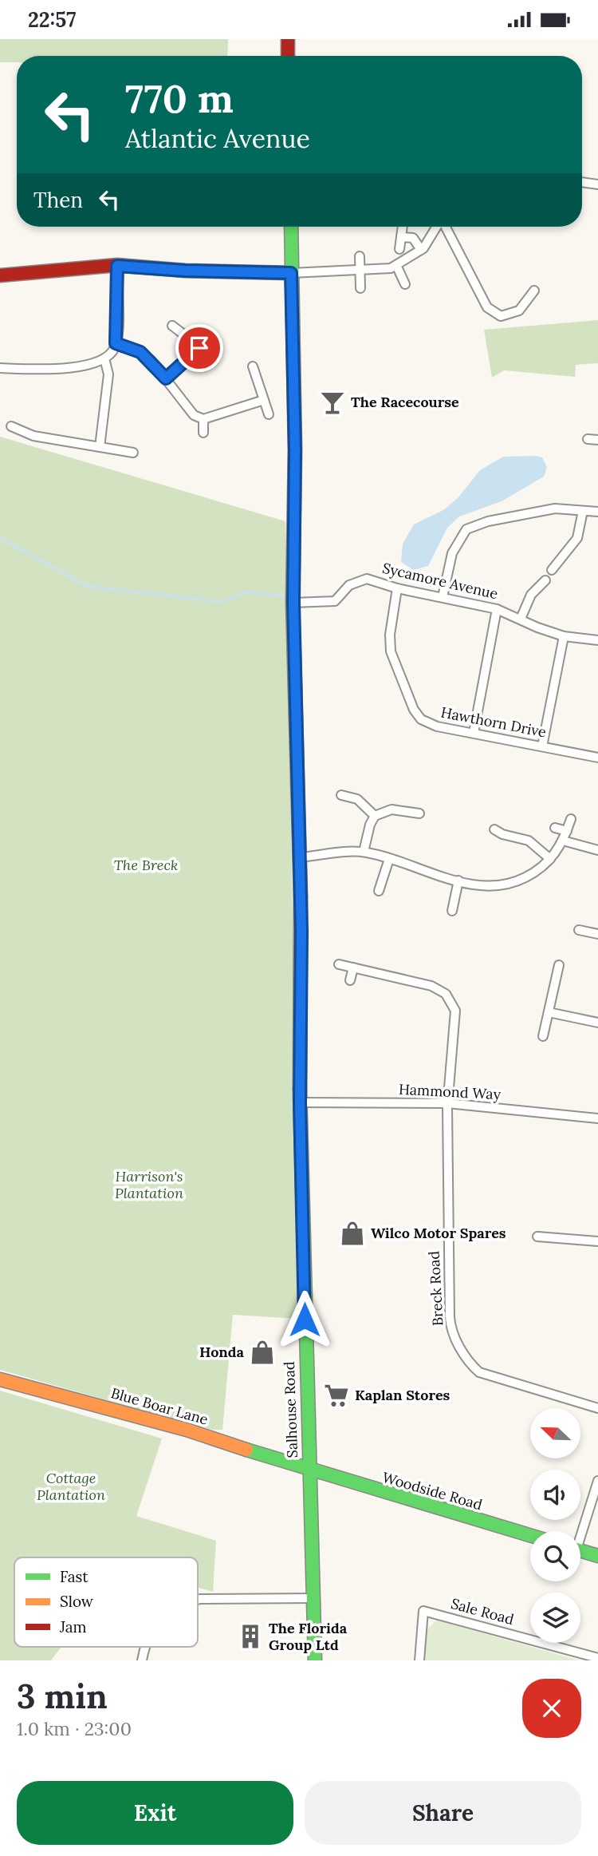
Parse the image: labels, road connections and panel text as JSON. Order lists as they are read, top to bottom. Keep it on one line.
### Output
{"streets":{"street":["Sycamore Avenue","Hawthorn Drive","Hammond Way","Breck Road","Blue Boar Lane","Salhouse Road","Woodside Road","Sale Road"]},"crossings":[["Sycamore Avenue","Hawthorn Drive"],["Sycamore Avenue","Salhouse Road"],["Hammond Way","Breck Road"],["Hammond Way","Salhouse Road"],["Blue Boar Lane","Salhouse Road"],["Blue Boar Lane","Woodside Road"],["Salhouse Road","Woodside Road"]],"parks":["The Breck","Harrison's Plantation","Cottage Plantation"],"places":{"bar":["The Racecourse"],"shop":["Wilco Motor Spares","Honda"],"supermarket":["Kaplan Stores"],"building":["The Florida Group Ltd"]},"legend":["Fast","Slow","Jam"],"north":"top left","page":{"status":"22:57","turn":["770 m","Atlantic Avenue"],"then":"Then","heading":["3 min","1.0 km · 23:00"],"buttons":["Exit","Share"]}}
